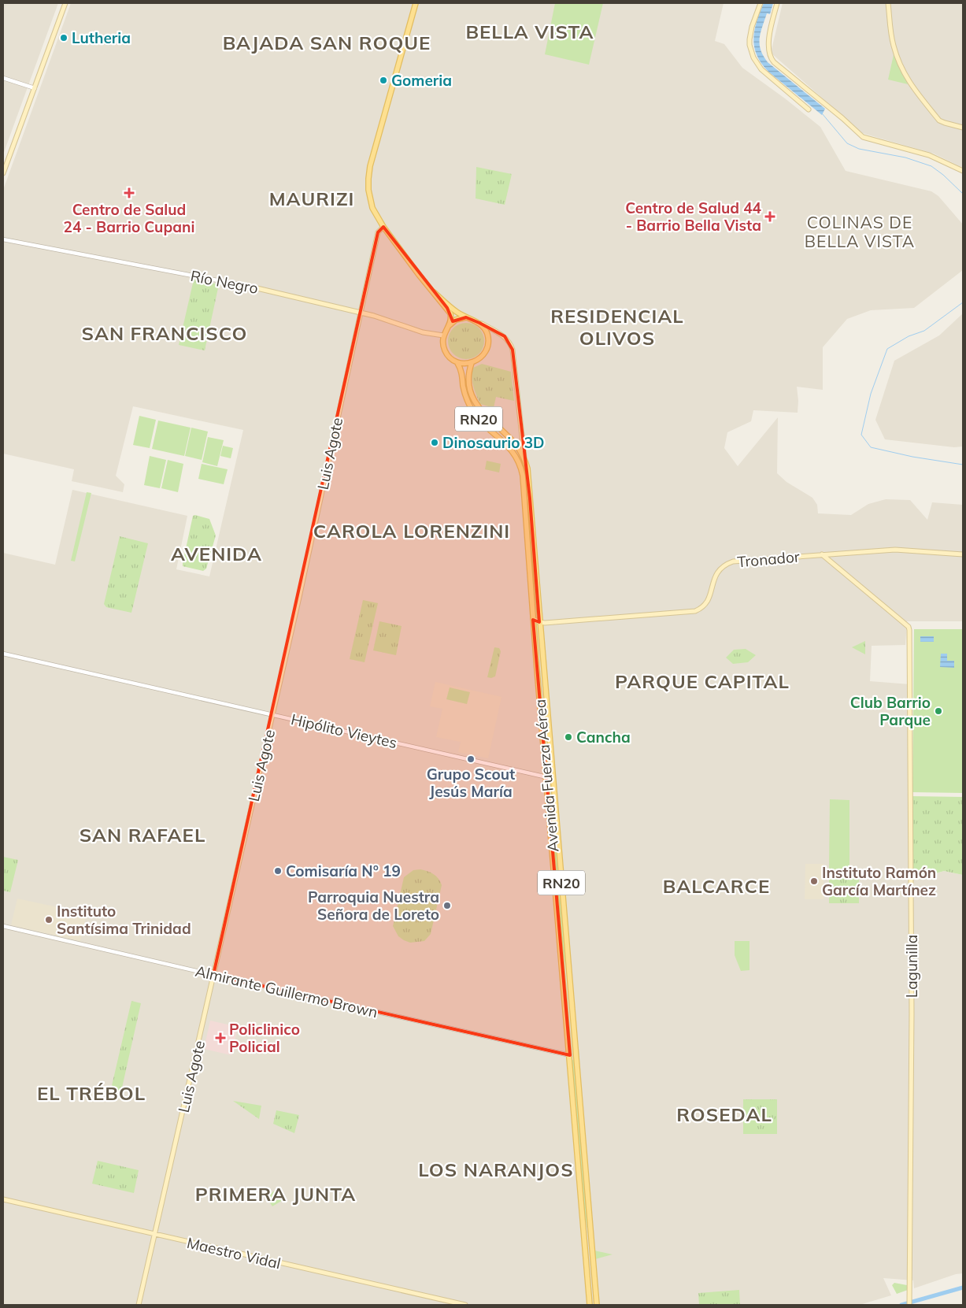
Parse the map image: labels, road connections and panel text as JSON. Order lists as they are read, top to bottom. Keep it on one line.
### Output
{"streets":{"main road":["Río Negro","RN20","Luis Agote","Tronador","Avenida Fuerza Aérea","Lagunilla","Maestro Vidal"],"street":["Hipólito Vieytes","Almirante Guillermo Brown"]},"crossings":[["Río Negro","Luis Agote"],["Río Negro","Avenida Fuerza Aérea"],["Luis Agote","Hipólito Vieytes"],["Luis Agote","Almirante Guillermo Brown"],["Luis Agote","Maestro Vidal"],["Tronador","Avenida Fuerza Aérea"],["Tronador","Lagunilla"],["Hipólito Vieytes","Avenida Fuerza Aérea"],["Avenida Fuerza Aérea","Almirante Guillermo Brown"]],"districts":["BELLA VISTA","BAJADA SAN ROQUE","MAURIZI","COLINAS DE BELLA VISTA","RESIDENCIAL OLIVOS","SAN FRANCISCO","CAROLA LORENZINI","AVENIDA","PARQUE CAPITAL","SAN RAFAEL","BALCARCE","EL TRÉBOL","ROSEDAL","LOS NARANJOS","PRIMERA JUNTA"],"places":{"other":["Lutheria","Gomeria","Dinosaurio 3D","Club Barrio Parque","Cancha","Grupo Scout Jesús María","Comisaría N° 19","Instituto Ramón García Martínez","Parroquia Nuestra Señora de Loreto","Instituto Santísima Trinidad"],"health":["Centro de Salud 24 - Barrio Cupani","Centro de Salud 44 - Barrio Bella Vista","Policlinico Policial"]}}
